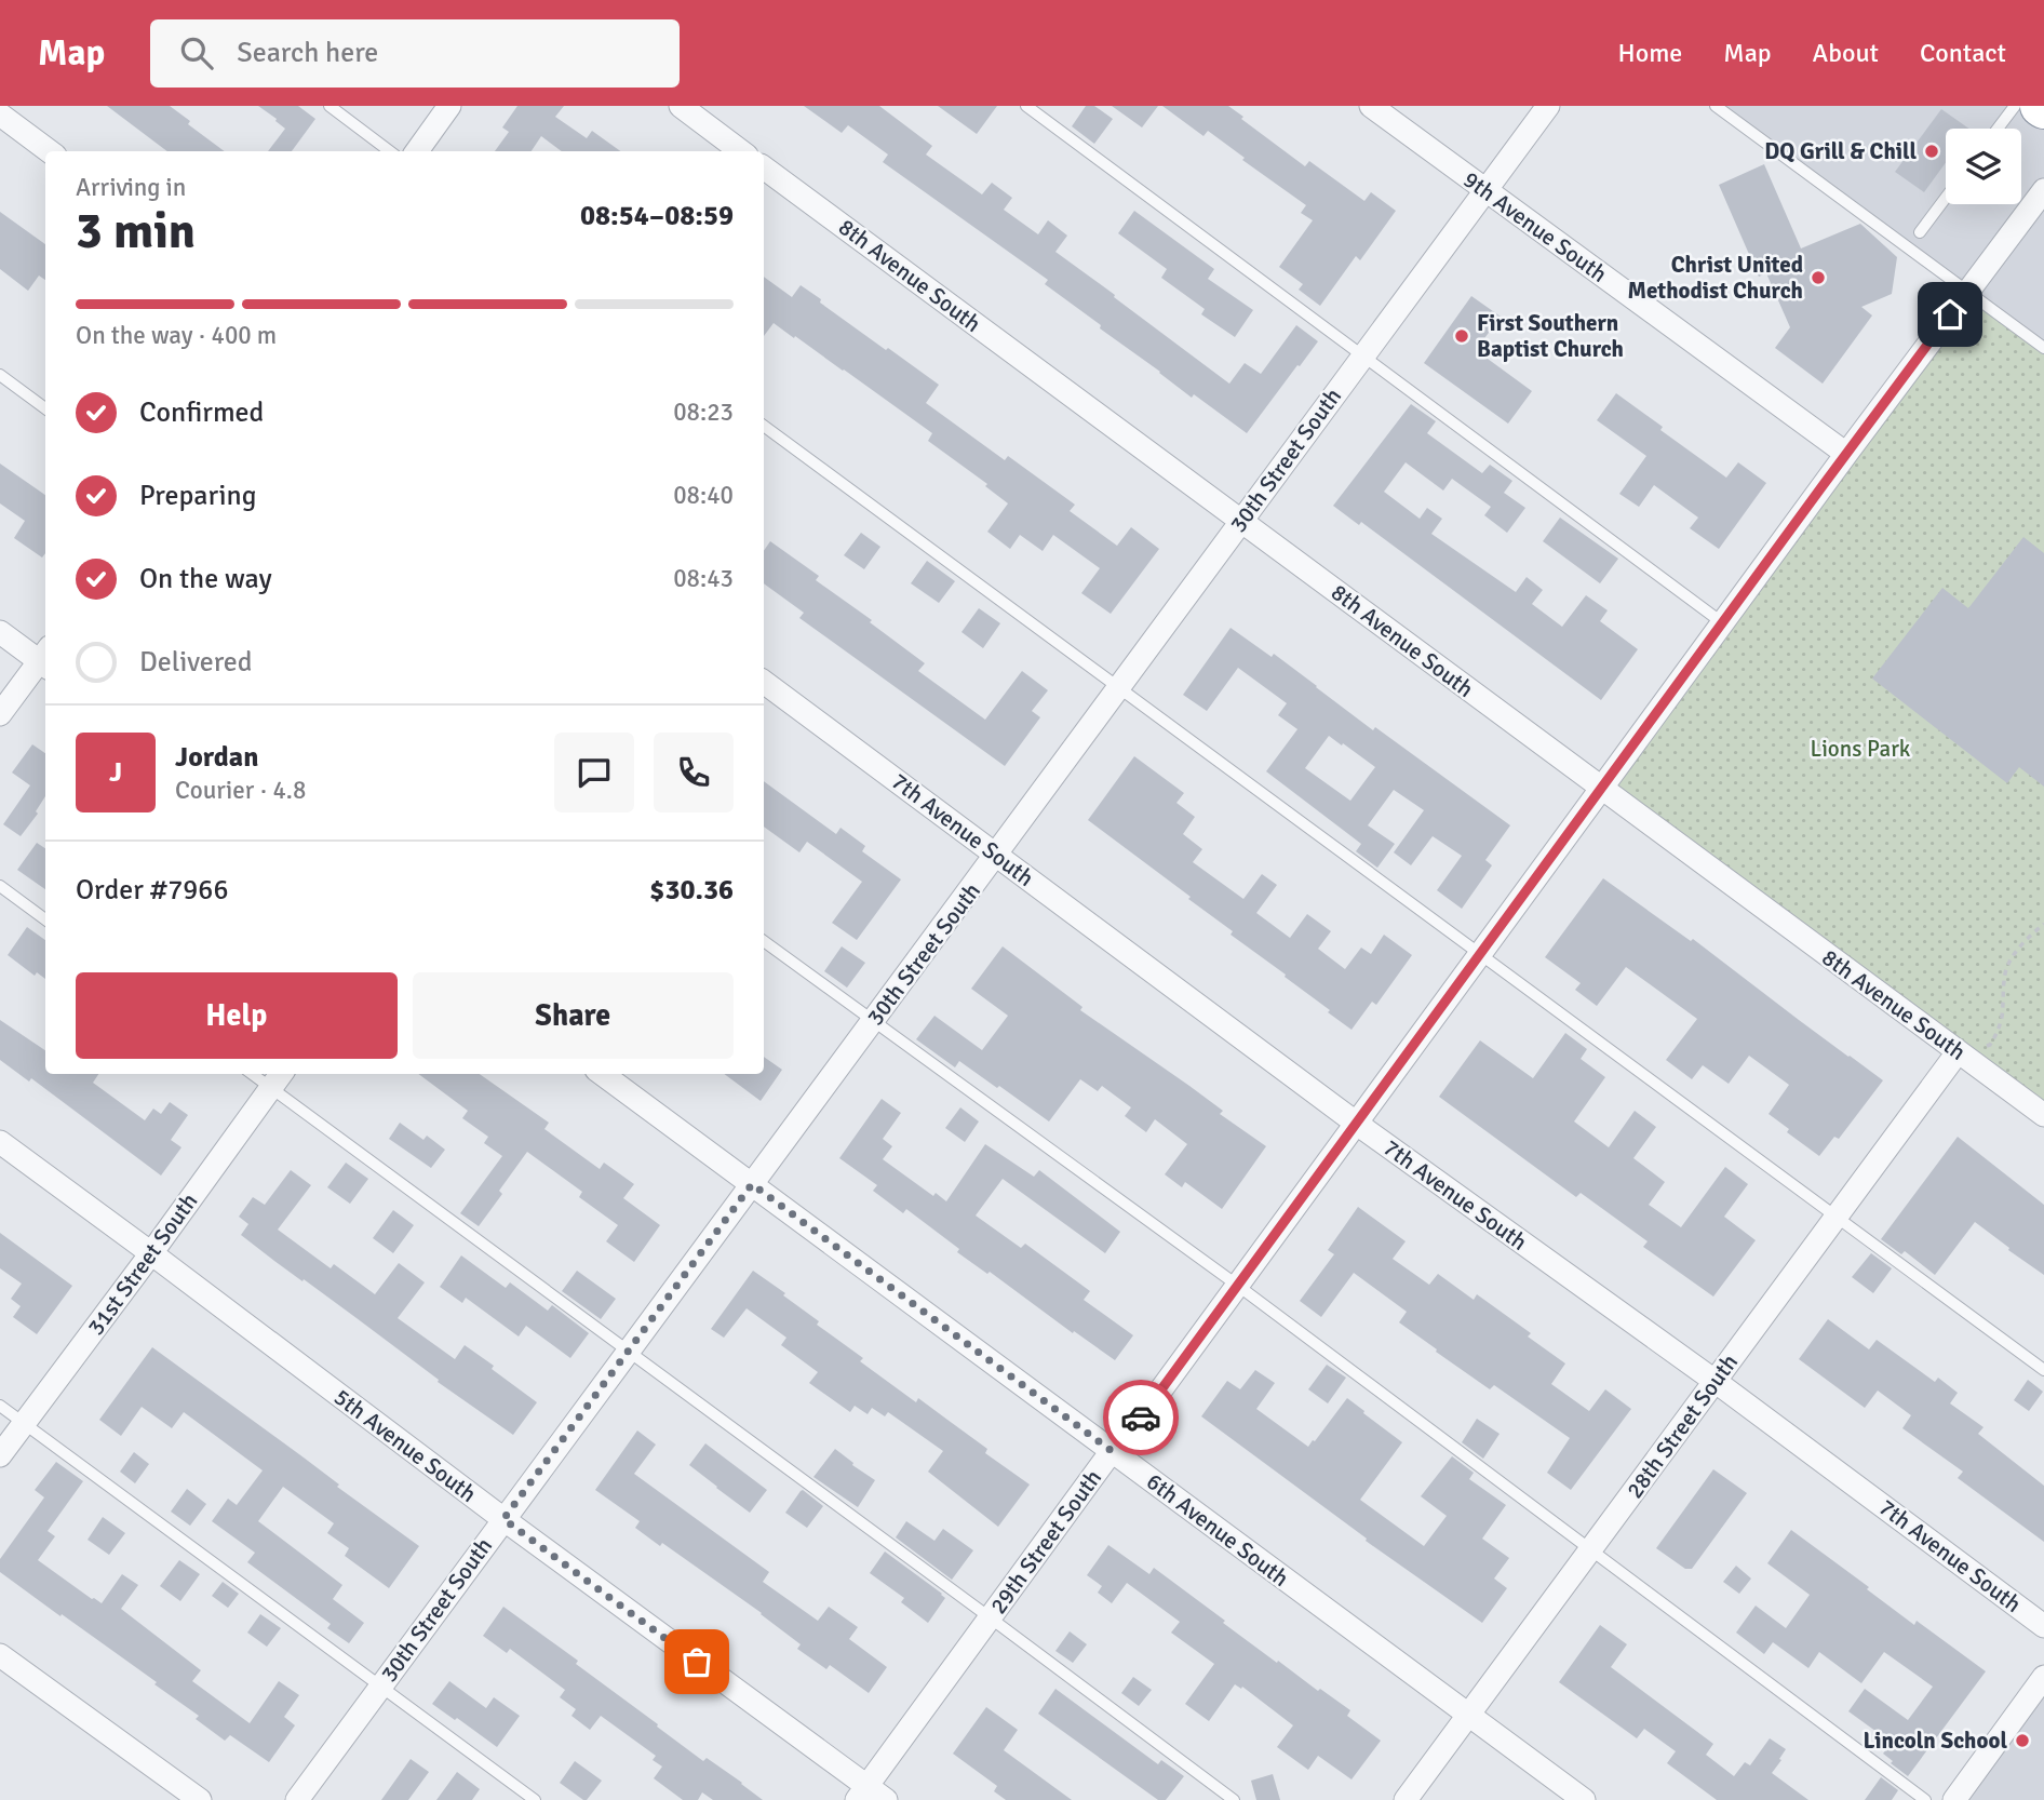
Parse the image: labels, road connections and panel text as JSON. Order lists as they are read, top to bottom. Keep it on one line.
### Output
{"streets":{"street":["9th Avenue South","8th Avenue South","30th Street South","7th Avenue South","31st Street South","28th Street South","5th Avenue South","6th Avenue South","29th Street South"]},"crossings":[["9th Avenue South","30th Street South"],["9th Avenue South","29th Street South"],["8th Avenue South","30th Street South"],["8th Avenue South","28th Street South"],["8th Avenue South","29th Street South"],["30th Street South","7th Avenue South"],["30th Street South","5th Avenue South"],["30th Street South","6th Avenue South"],["7th Avenue South","28th Street South"],["7th Avenue South","29th Street South"],["31st Street South","5th Avenue South"],["28th Street South","6th Avenue South"],["5th Avenue South","29th Street South"],["6th Avenue South","29th Street South"]],"parks":["Lions Park"],"places":["DQ Grill & Chill","Christ United Methodist Church","First Southern Baptist Church","Lincoln School"],"page":{"header":"Map","search":"Search here","nav":["Home","Map","About","Contact"],"heading":["3 min","Arriving in","08:54–08:59"],"panel":["Jordan","Courier · 4.8","Order #7966","$30.36"],"bar":"On the way · 400 m","list":[["Confirmed","08:23"],["Preparing","08:40"],["On the way","08:43"],"Delivered"],"round":"J","buttons":["Help","Share"]}}
